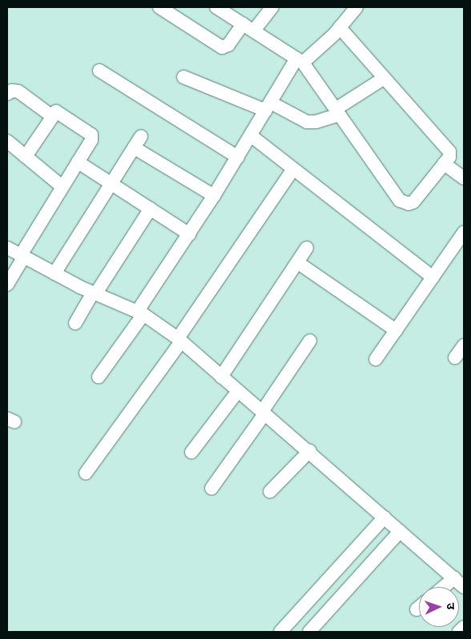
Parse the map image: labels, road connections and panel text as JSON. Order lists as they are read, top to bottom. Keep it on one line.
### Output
{"north":"right"}
